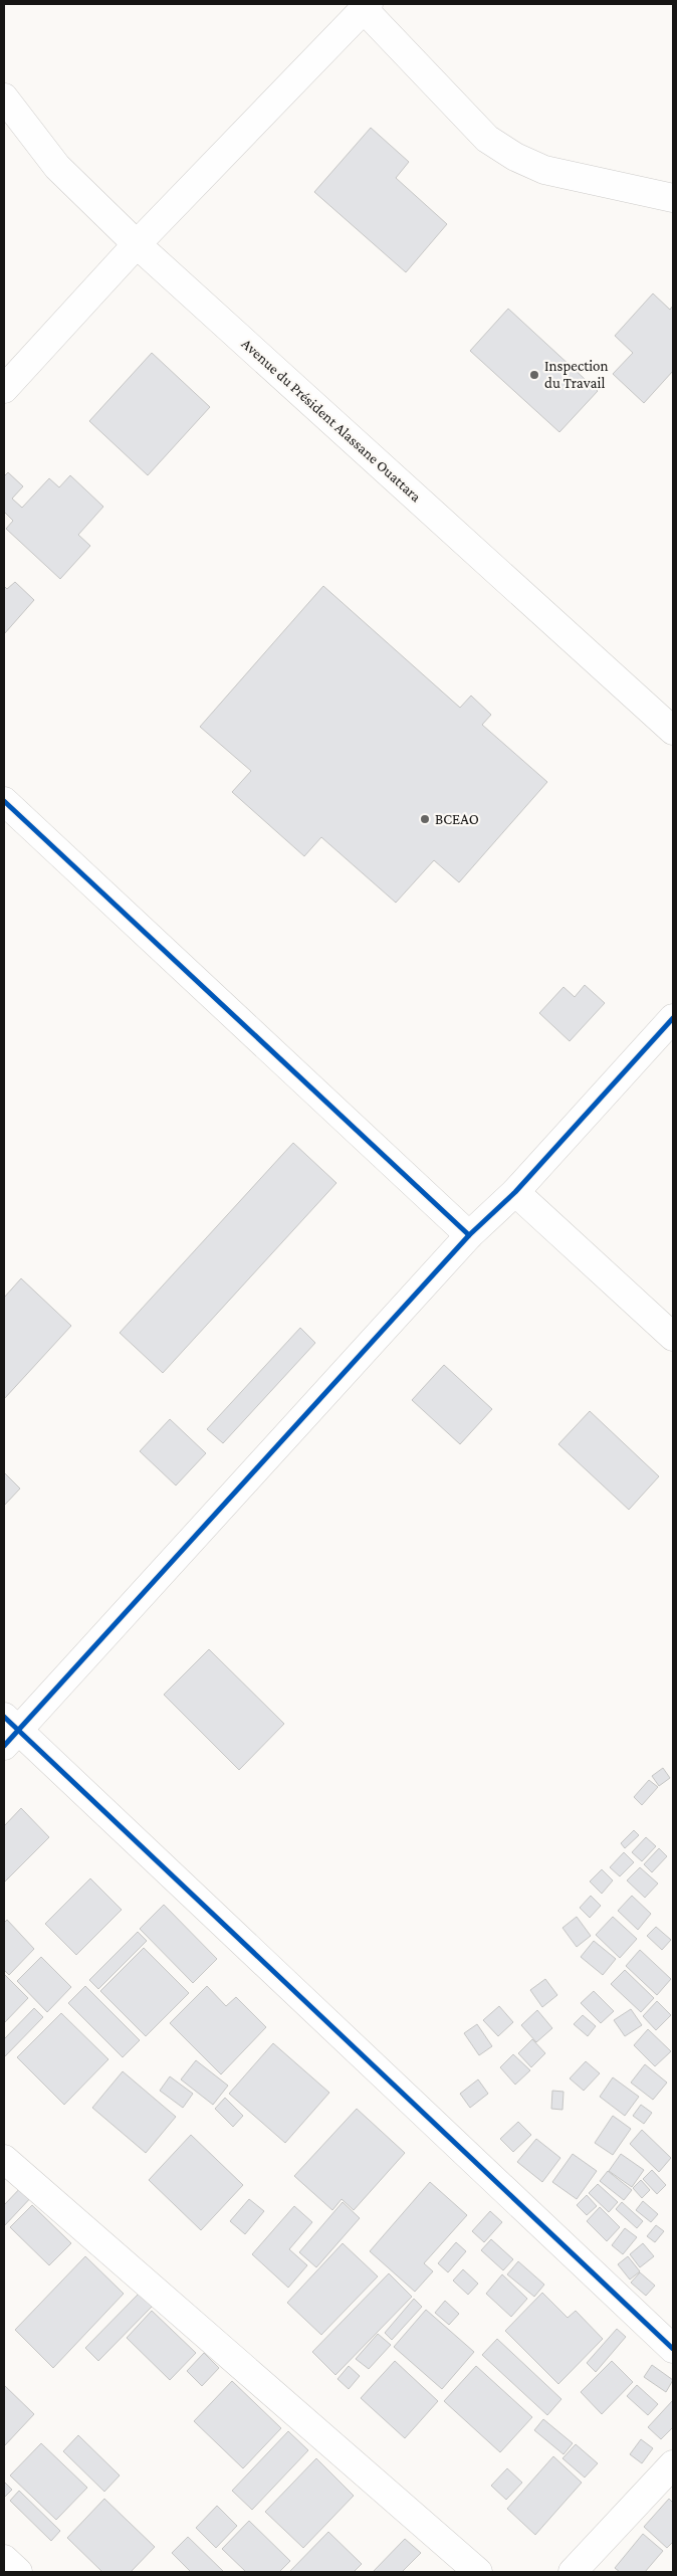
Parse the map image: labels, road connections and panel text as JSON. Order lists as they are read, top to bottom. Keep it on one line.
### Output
{"streets":{"street":["Avenue du Président Alassane Ouattara"]},"places":["Inspection du Travail","BCEAO"]}
